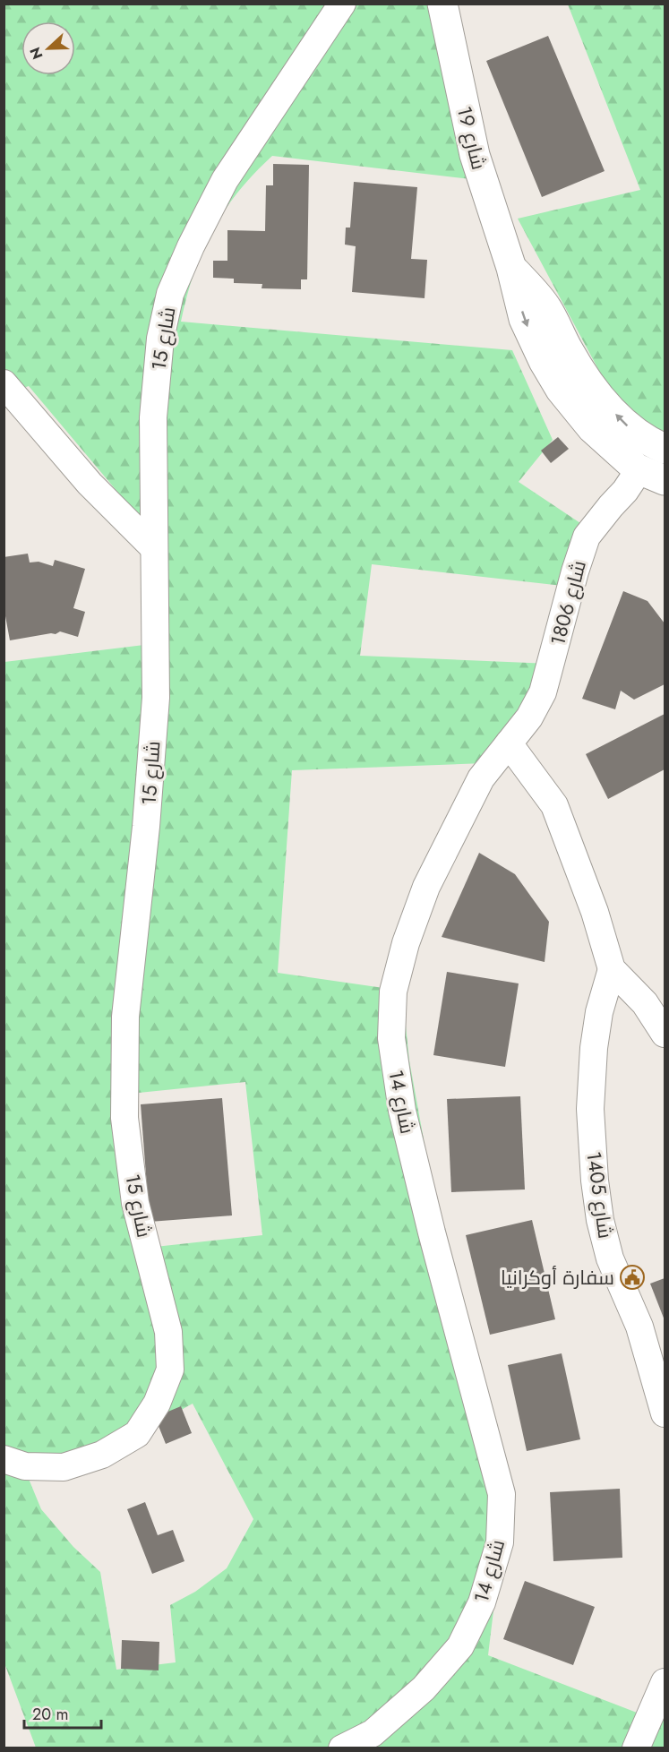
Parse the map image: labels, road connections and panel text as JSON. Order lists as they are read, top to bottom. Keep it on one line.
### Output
{"streets":{"main road":["شارع 19"],"street":["شارع 15","شارع 1806","شارع 14","شارع 1405"]},"crossings":[["شارع 19","شارع 1806"],["شارع 1806","شارع 14"]],"places":{"public building":["سفارة أوكرانيا"]},"scale_bar":"20 m","north":"left"}
